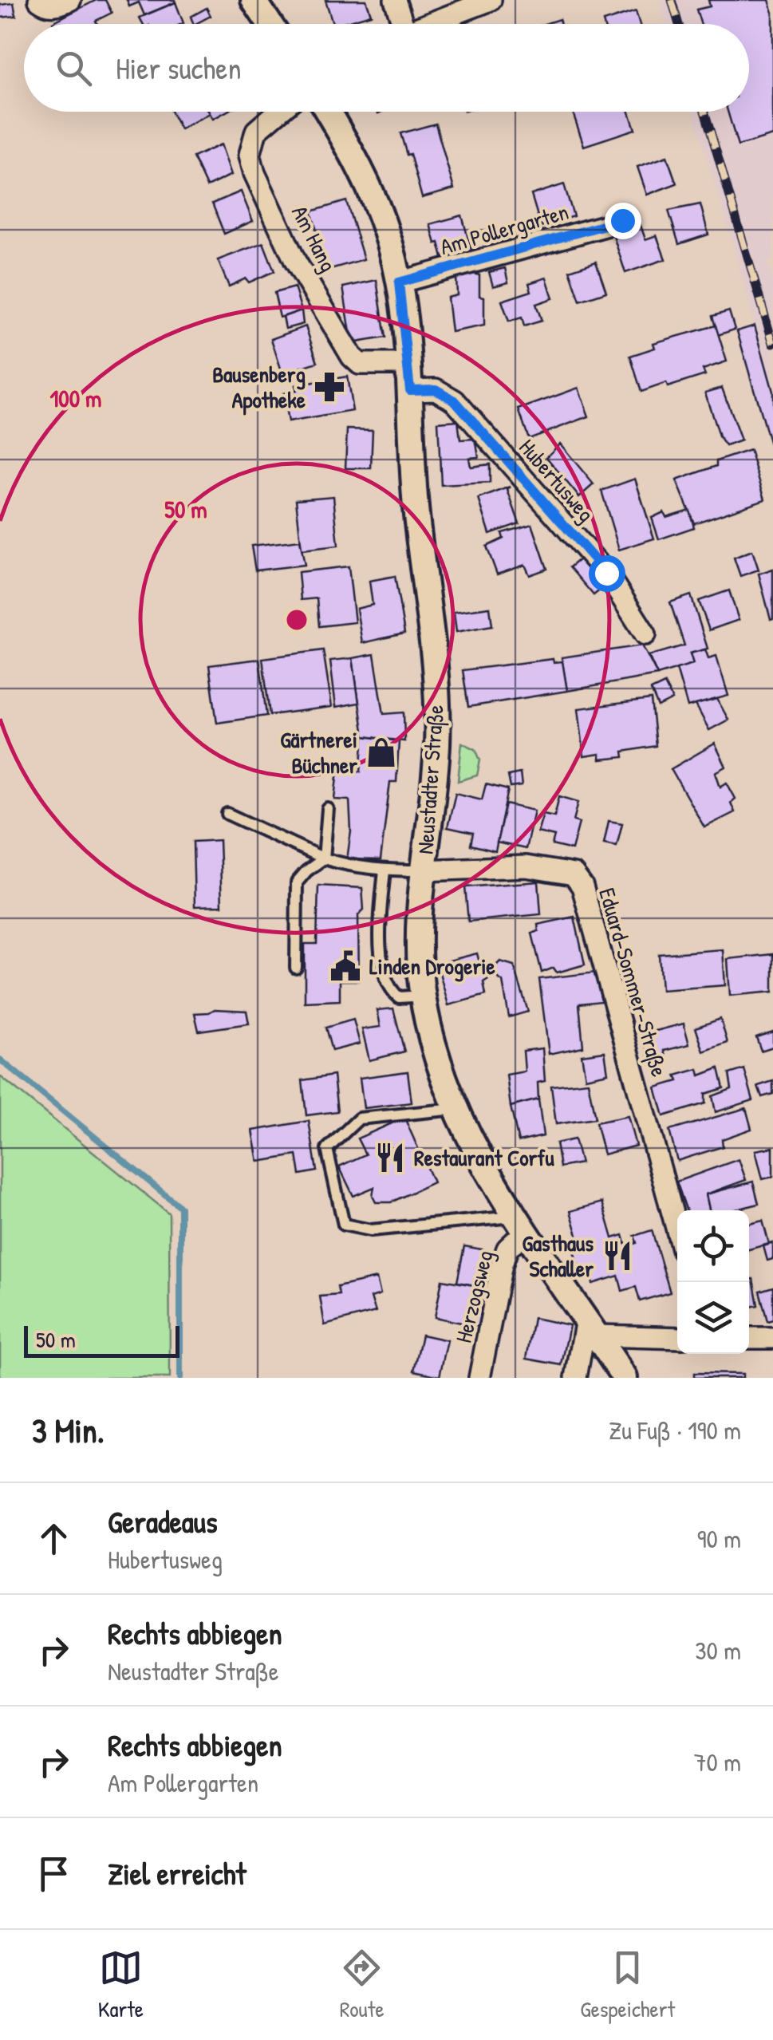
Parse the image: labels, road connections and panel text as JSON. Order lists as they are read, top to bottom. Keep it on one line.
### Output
{"streets":{"street":["Am Pollergarten","Am Hang","Hubertusweg","Neustadter Straße","Eduard-Sommer-Straße","Herzogsweg"]},"crossings":[["Am Pollergarten","Neustadter Straße"],["Am Hang","Neustadter Straße"],["Hubertusweg","Neustadter Straße"],["Neustadter Straße","Eduard-Sommer-Straße"],["Neustadter Straße","Herzogsweg"]],"places":{"pharmacy":["Bausenberg Apotheke"],"shop":["Gärtnerei Büchner"],"public building":["Linden Drogerie"],"restaurant":["Restaurant Corfu","Gasthaus Schaller"]},"scale_bar":"50 m","page":{"search":"Hier suchen","scale":"50 m","heading":["3 Min.","Zu Fuß · 190 m"],"list":[["Geradeaus","Hubertusweg","90 m"],["Rechts abbiegen","Neustadter Straße","30 m"],["Rechts abbiegen","Am Pollergarten","70 m"],"Ziel erreicht"],"nav":["Karte","Route","Gespeichert"]},"rings":["100 m","50 m"]}
